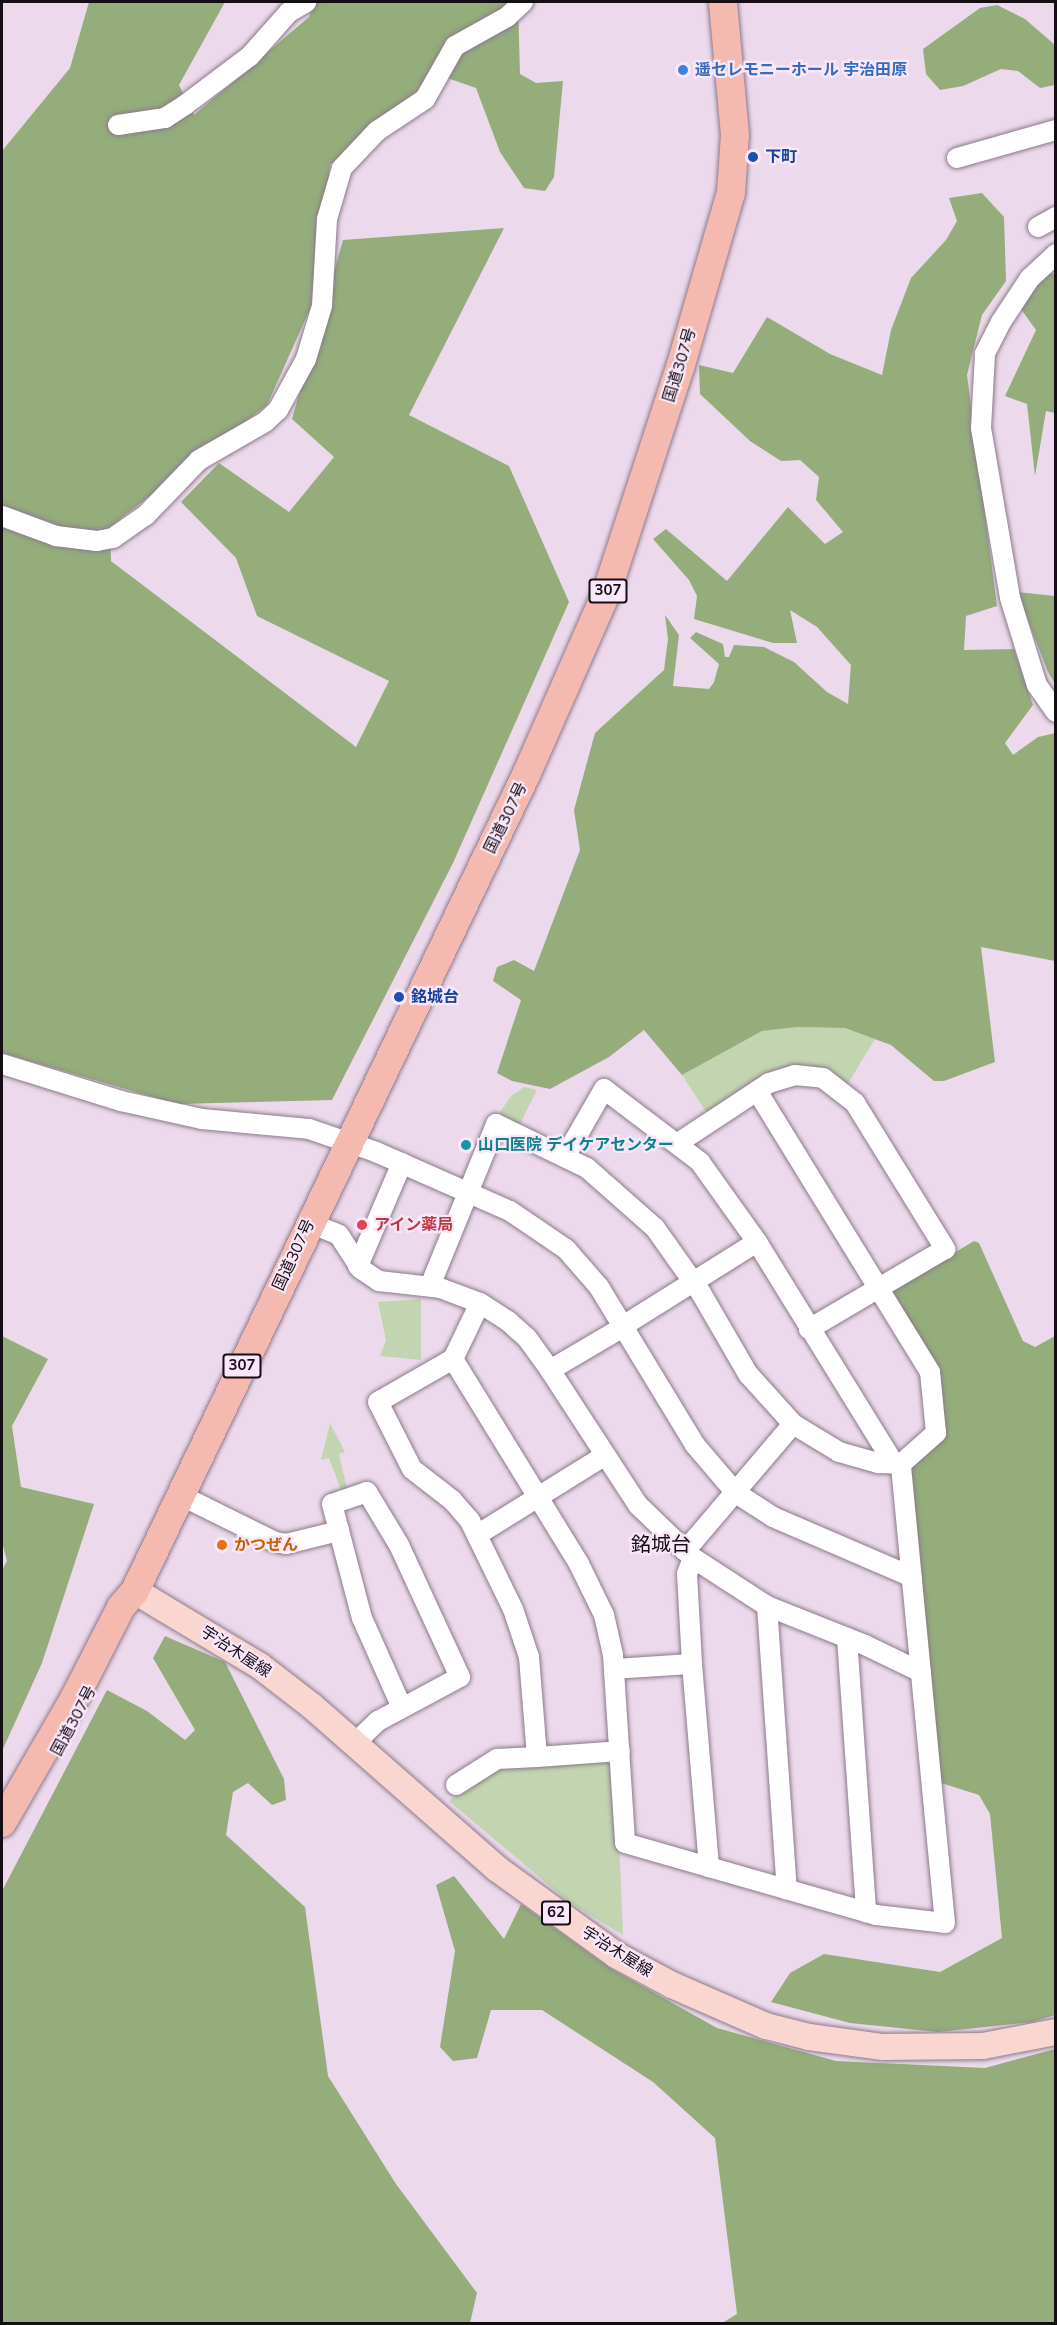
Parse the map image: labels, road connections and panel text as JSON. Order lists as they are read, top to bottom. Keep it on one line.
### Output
{"streets":{"highway":["国道307号","307"],"main road":["宇治木屋線","62"]},"crossings":[["国道307号","宇治木屋線"]],"districts":["銘城台"],"places":["遥セレモニーホール 宇治田原","下町","銘城台","山口医院 デイケアセンター","アイン薬局","かつぜん"]}
